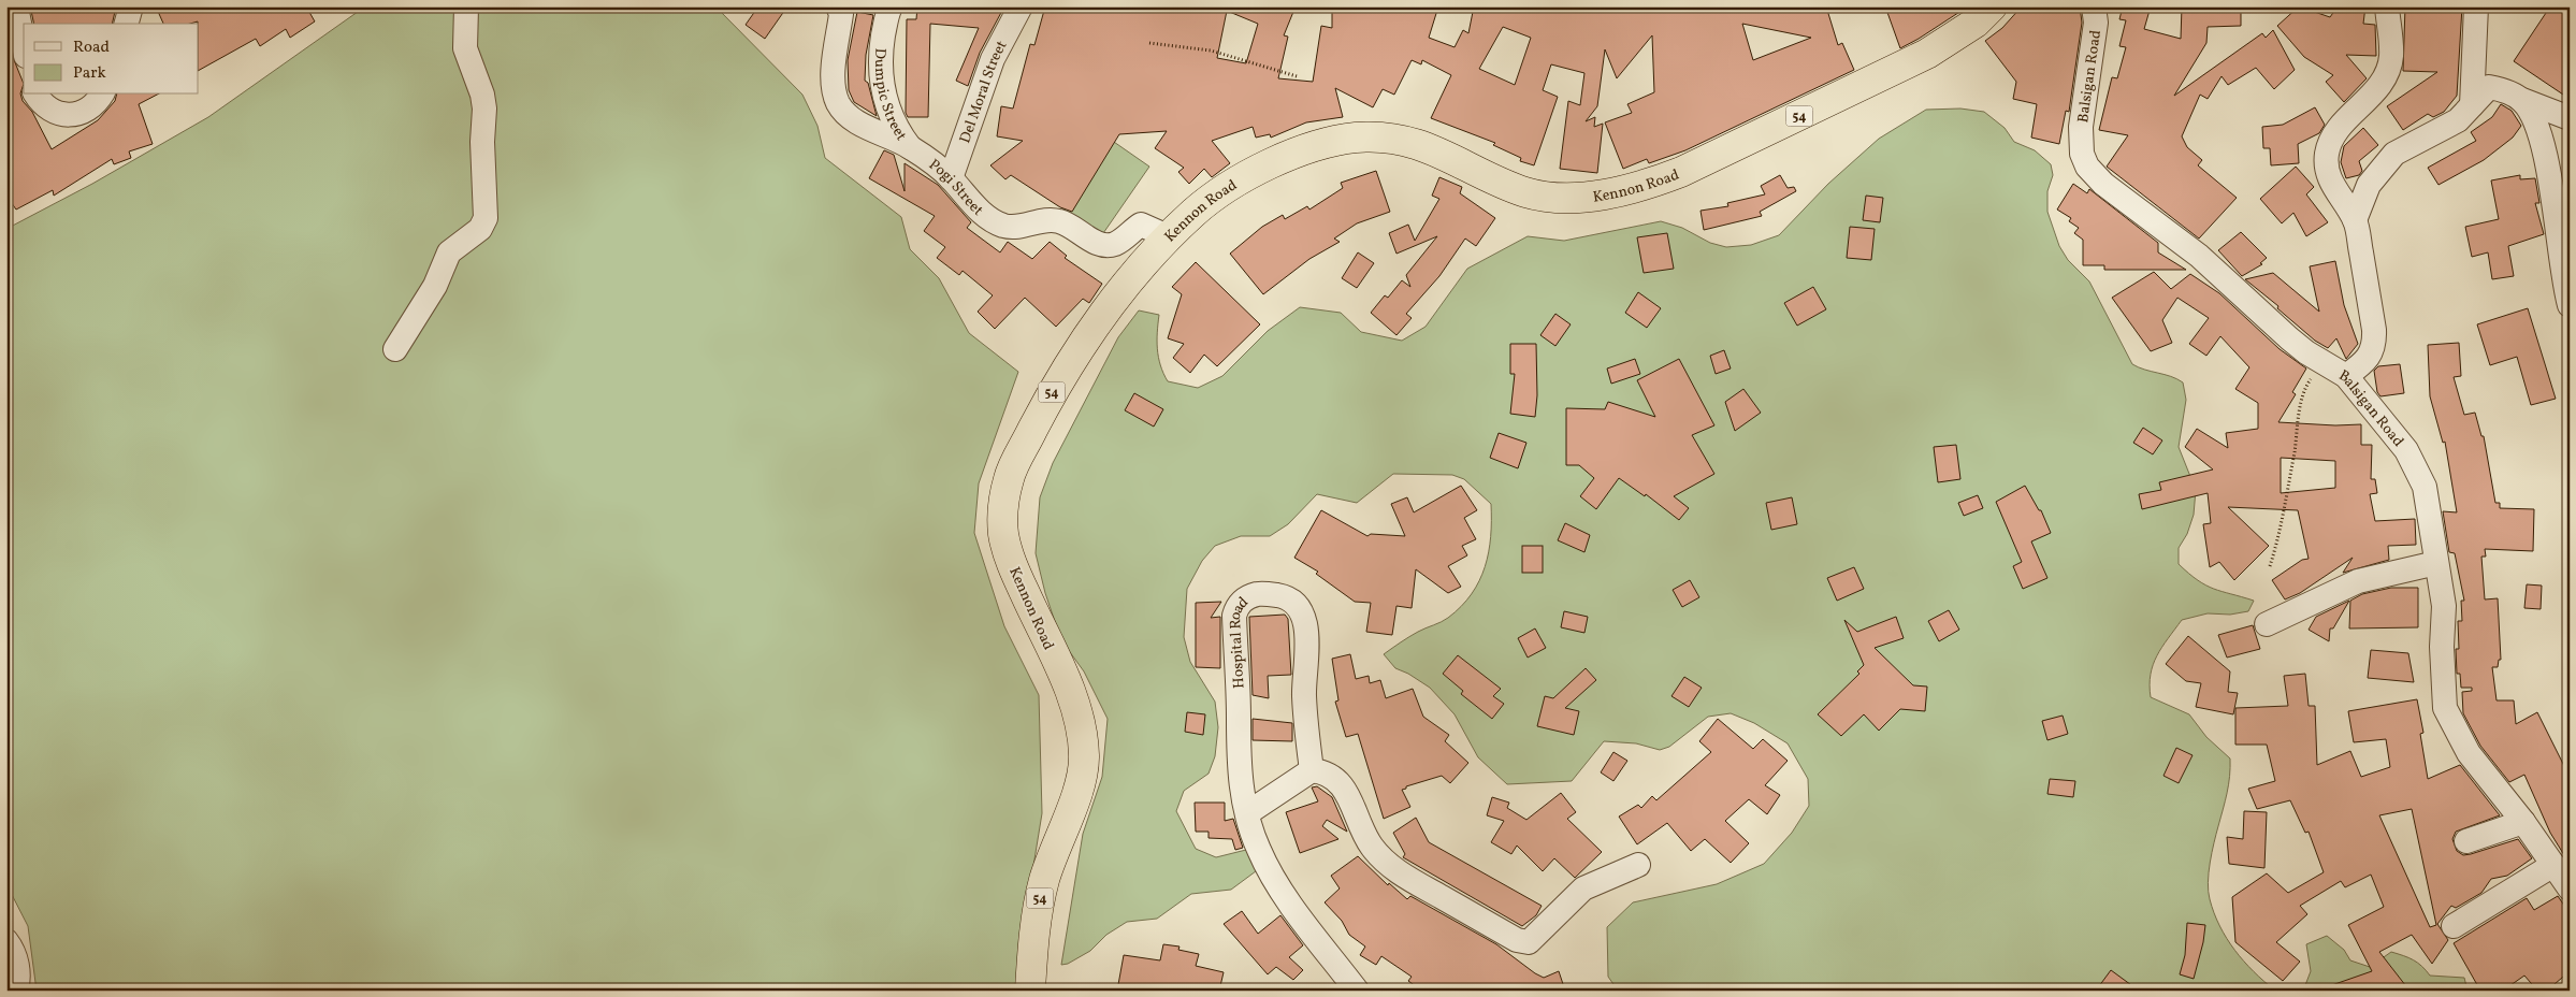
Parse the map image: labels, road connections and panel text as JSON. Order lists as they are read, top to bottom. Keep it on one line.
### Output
{"streets":{"highway":["54","Kennon Road"],"street":["Balsigan Road","Del Moral Street","Dumpic Street","Pogi Street","Hospital Road"]},"crossings":[["Del Moral Street","Pogi Street"],["Dumpic Street","Pogi Street"],["Kennon Road","Pogi Street"]],"legend":["Road","Park"]}
